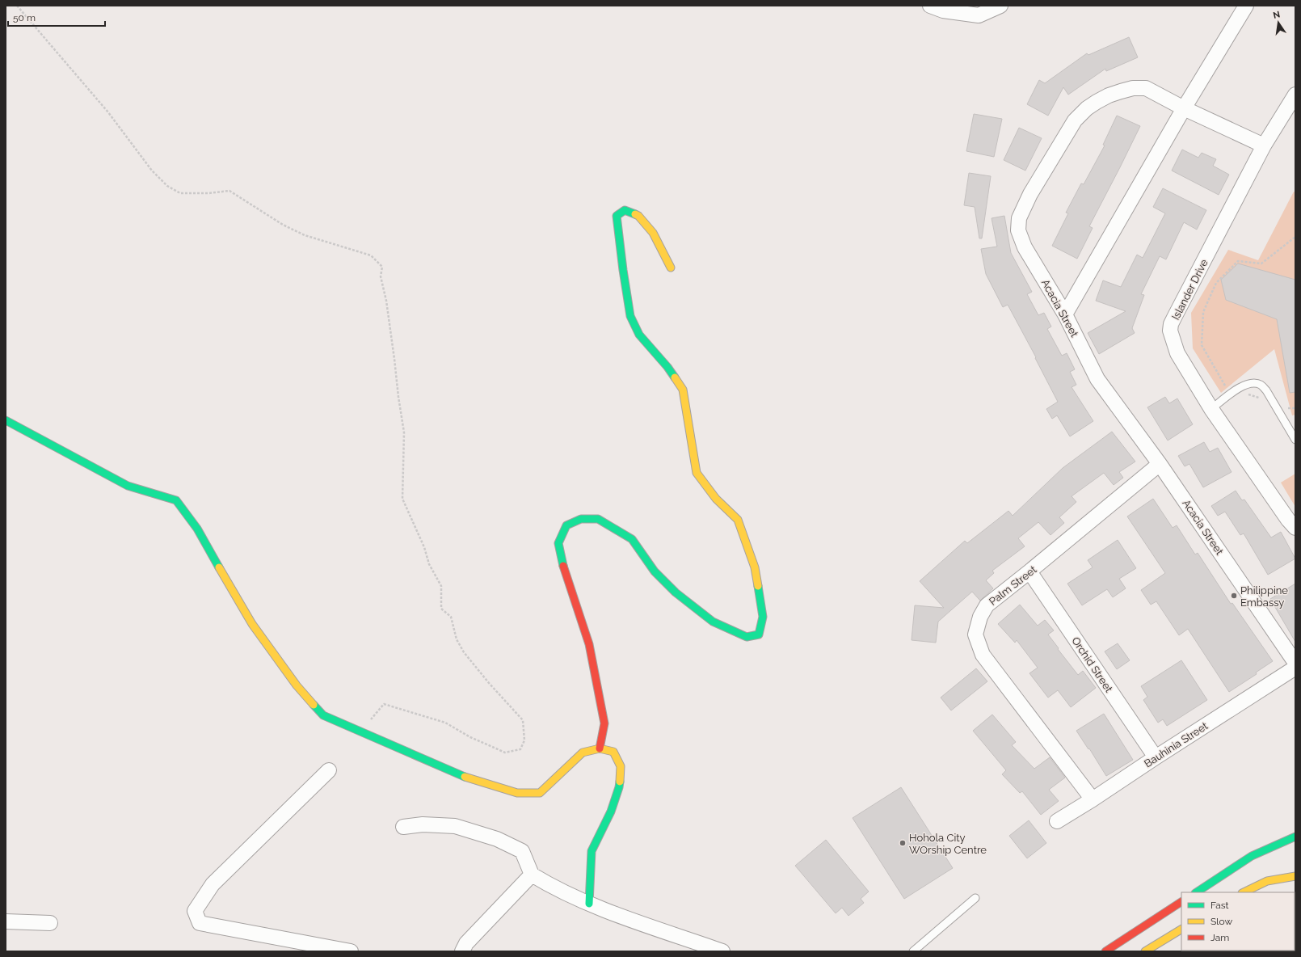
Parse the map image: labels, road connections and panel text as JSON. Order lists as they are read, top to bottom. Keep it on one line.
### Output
{"streets":{"street":["Islander Drive","Acacia Street","Palm Street","Orchid Street","Bauhinia Street"]},"crossings":[["Islander Drive","Acacia Street"],["Acacia Street","Palm Street"],["Palm Street","Orchid Street"],["Palm Street","Bauhinia Street"],["Orchid Street","Bauhinia Street"]],"places":["Philippine Embassy","Hohola City WOrship Centre"],"legend":["Fast","Slow","Jam"],"scale_bar":"50 m","north":"top"}
